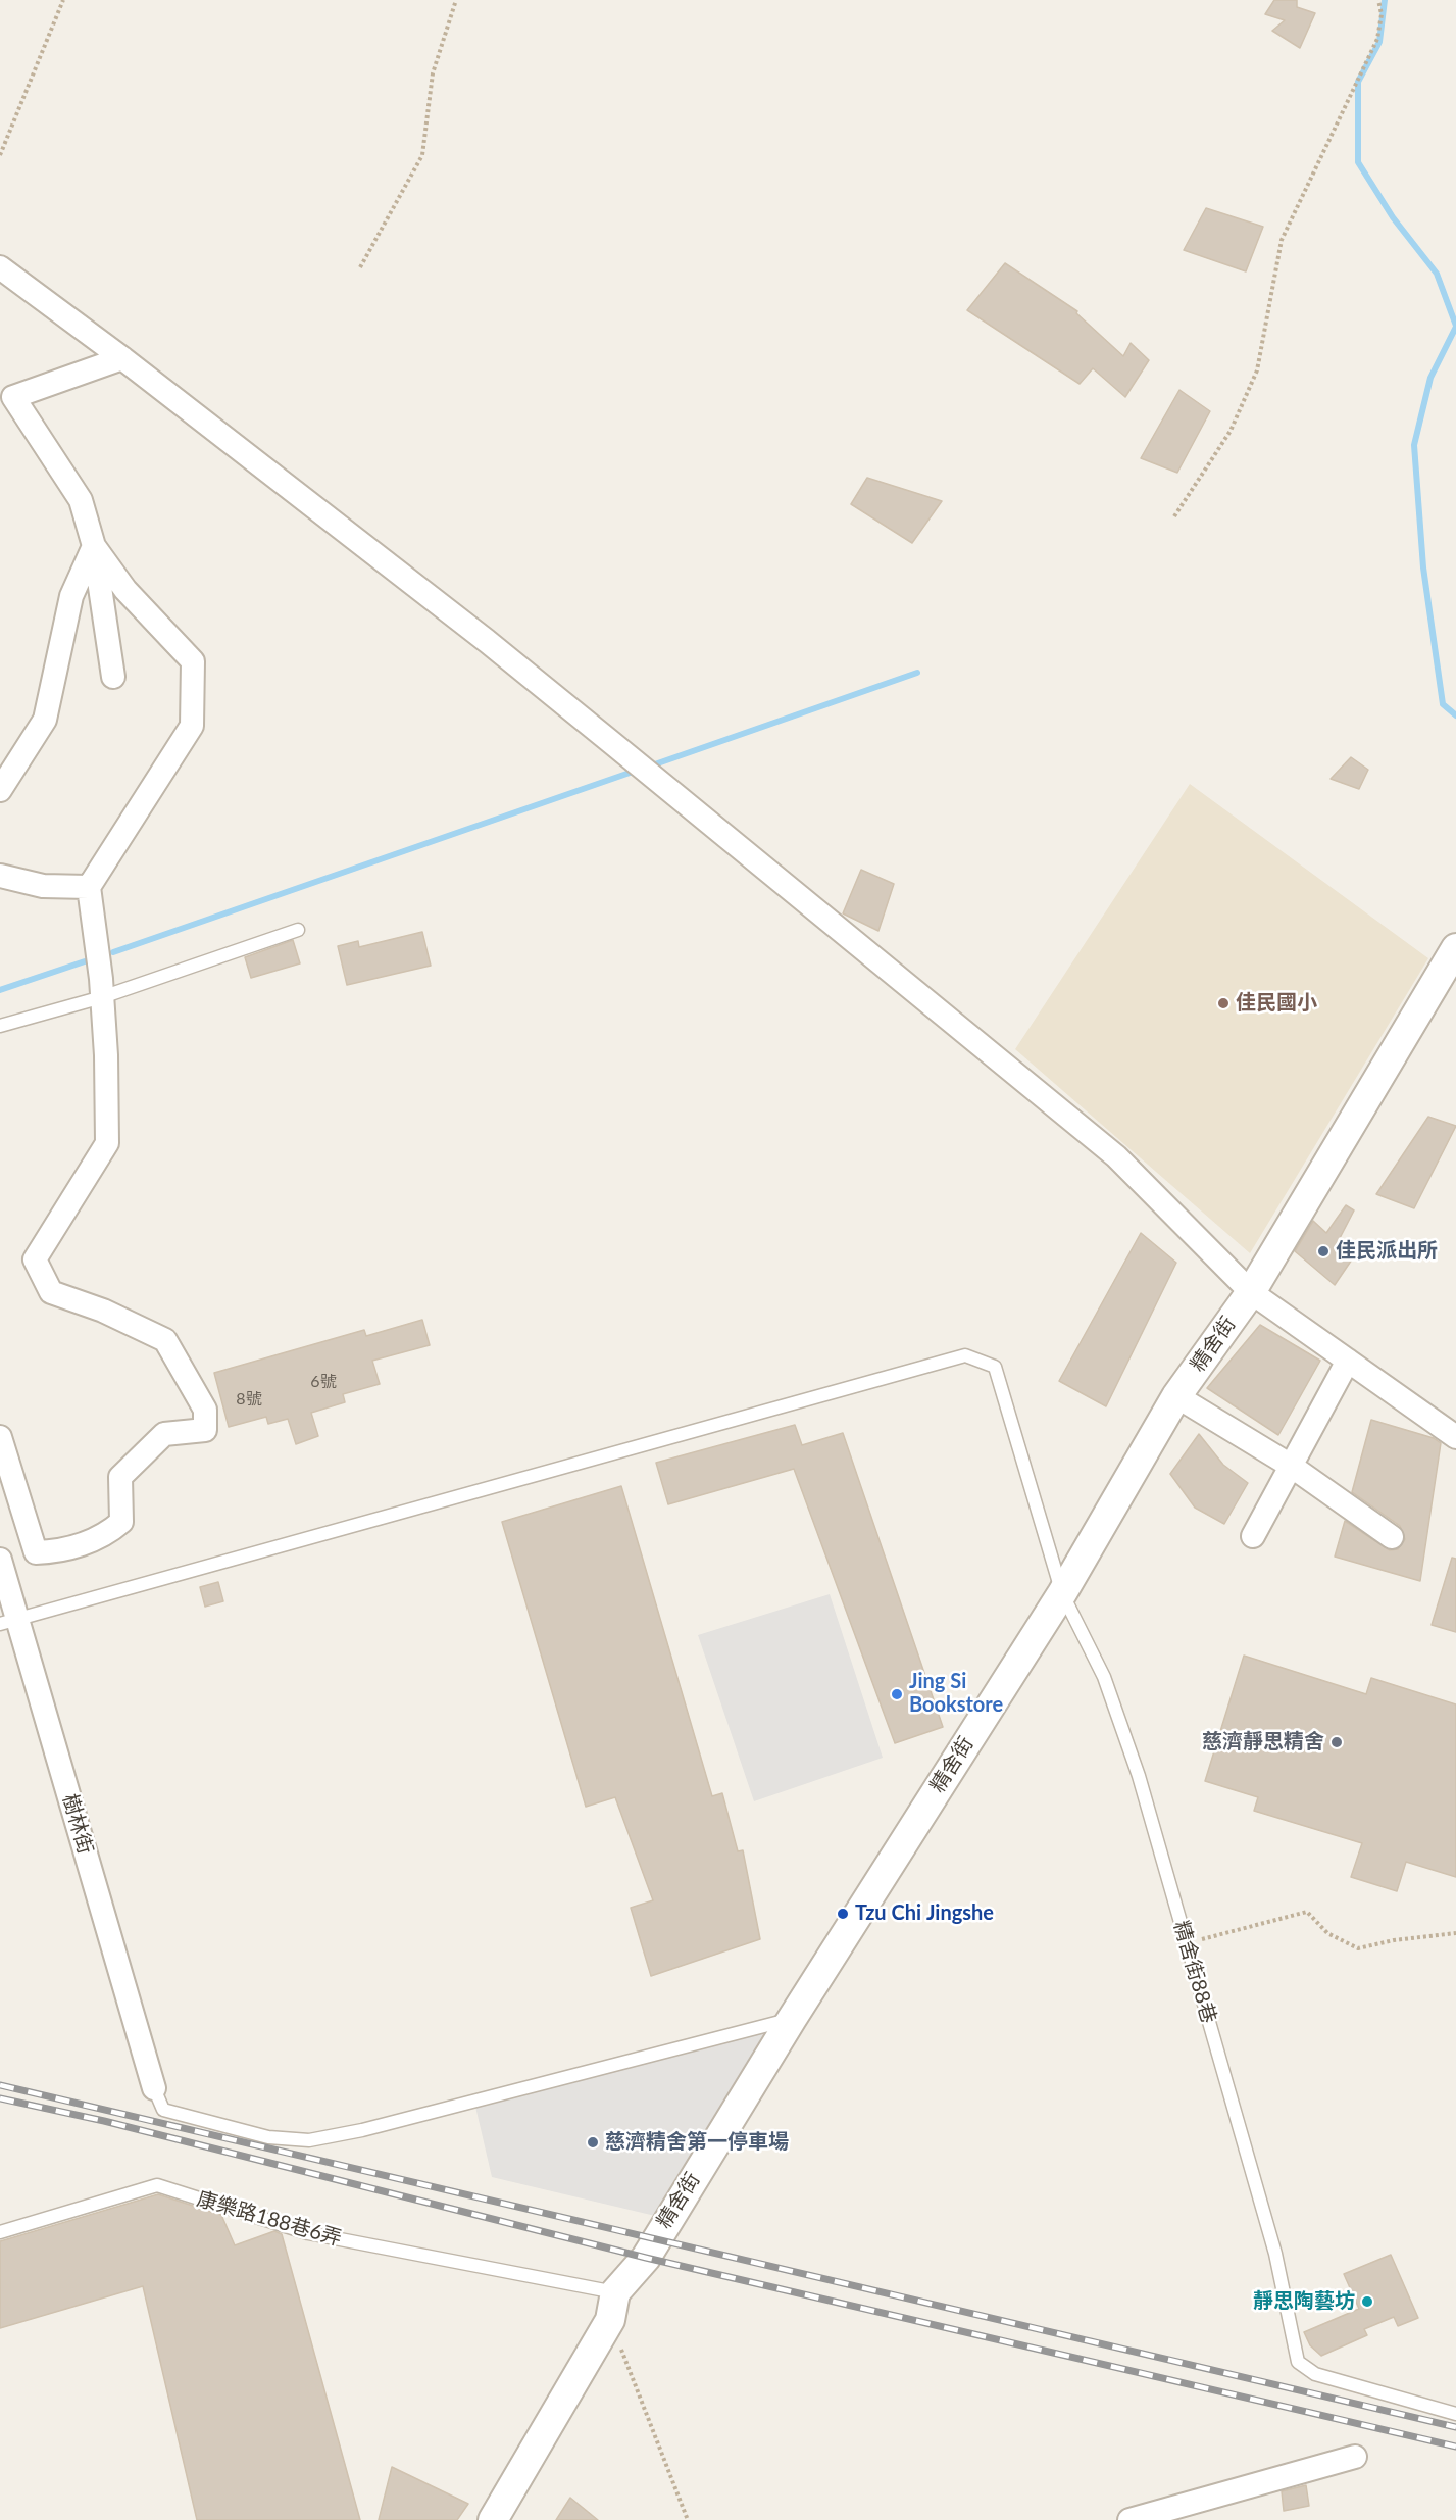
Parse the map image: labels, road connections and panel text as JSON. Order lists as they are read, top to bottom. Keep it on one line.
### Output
{"streets":{"street":["精舍街","樹林街"],"lane":["精舍街88巷","康樂路188巷6弄"]},"crossings":[["精舍街","精舍街88巷"],["精舍街","康樂路188巷6弄"],["樹林街","精舍街88巷"]],"places":["佳民國小","佳民派出所","Jing Si Bookstore","慈濟靜思精舍","Tzu Chi Jingshe","慈濟精舍第一停車場","靜思陶藝坊"],"house_numbers":["6號","8號"]}
